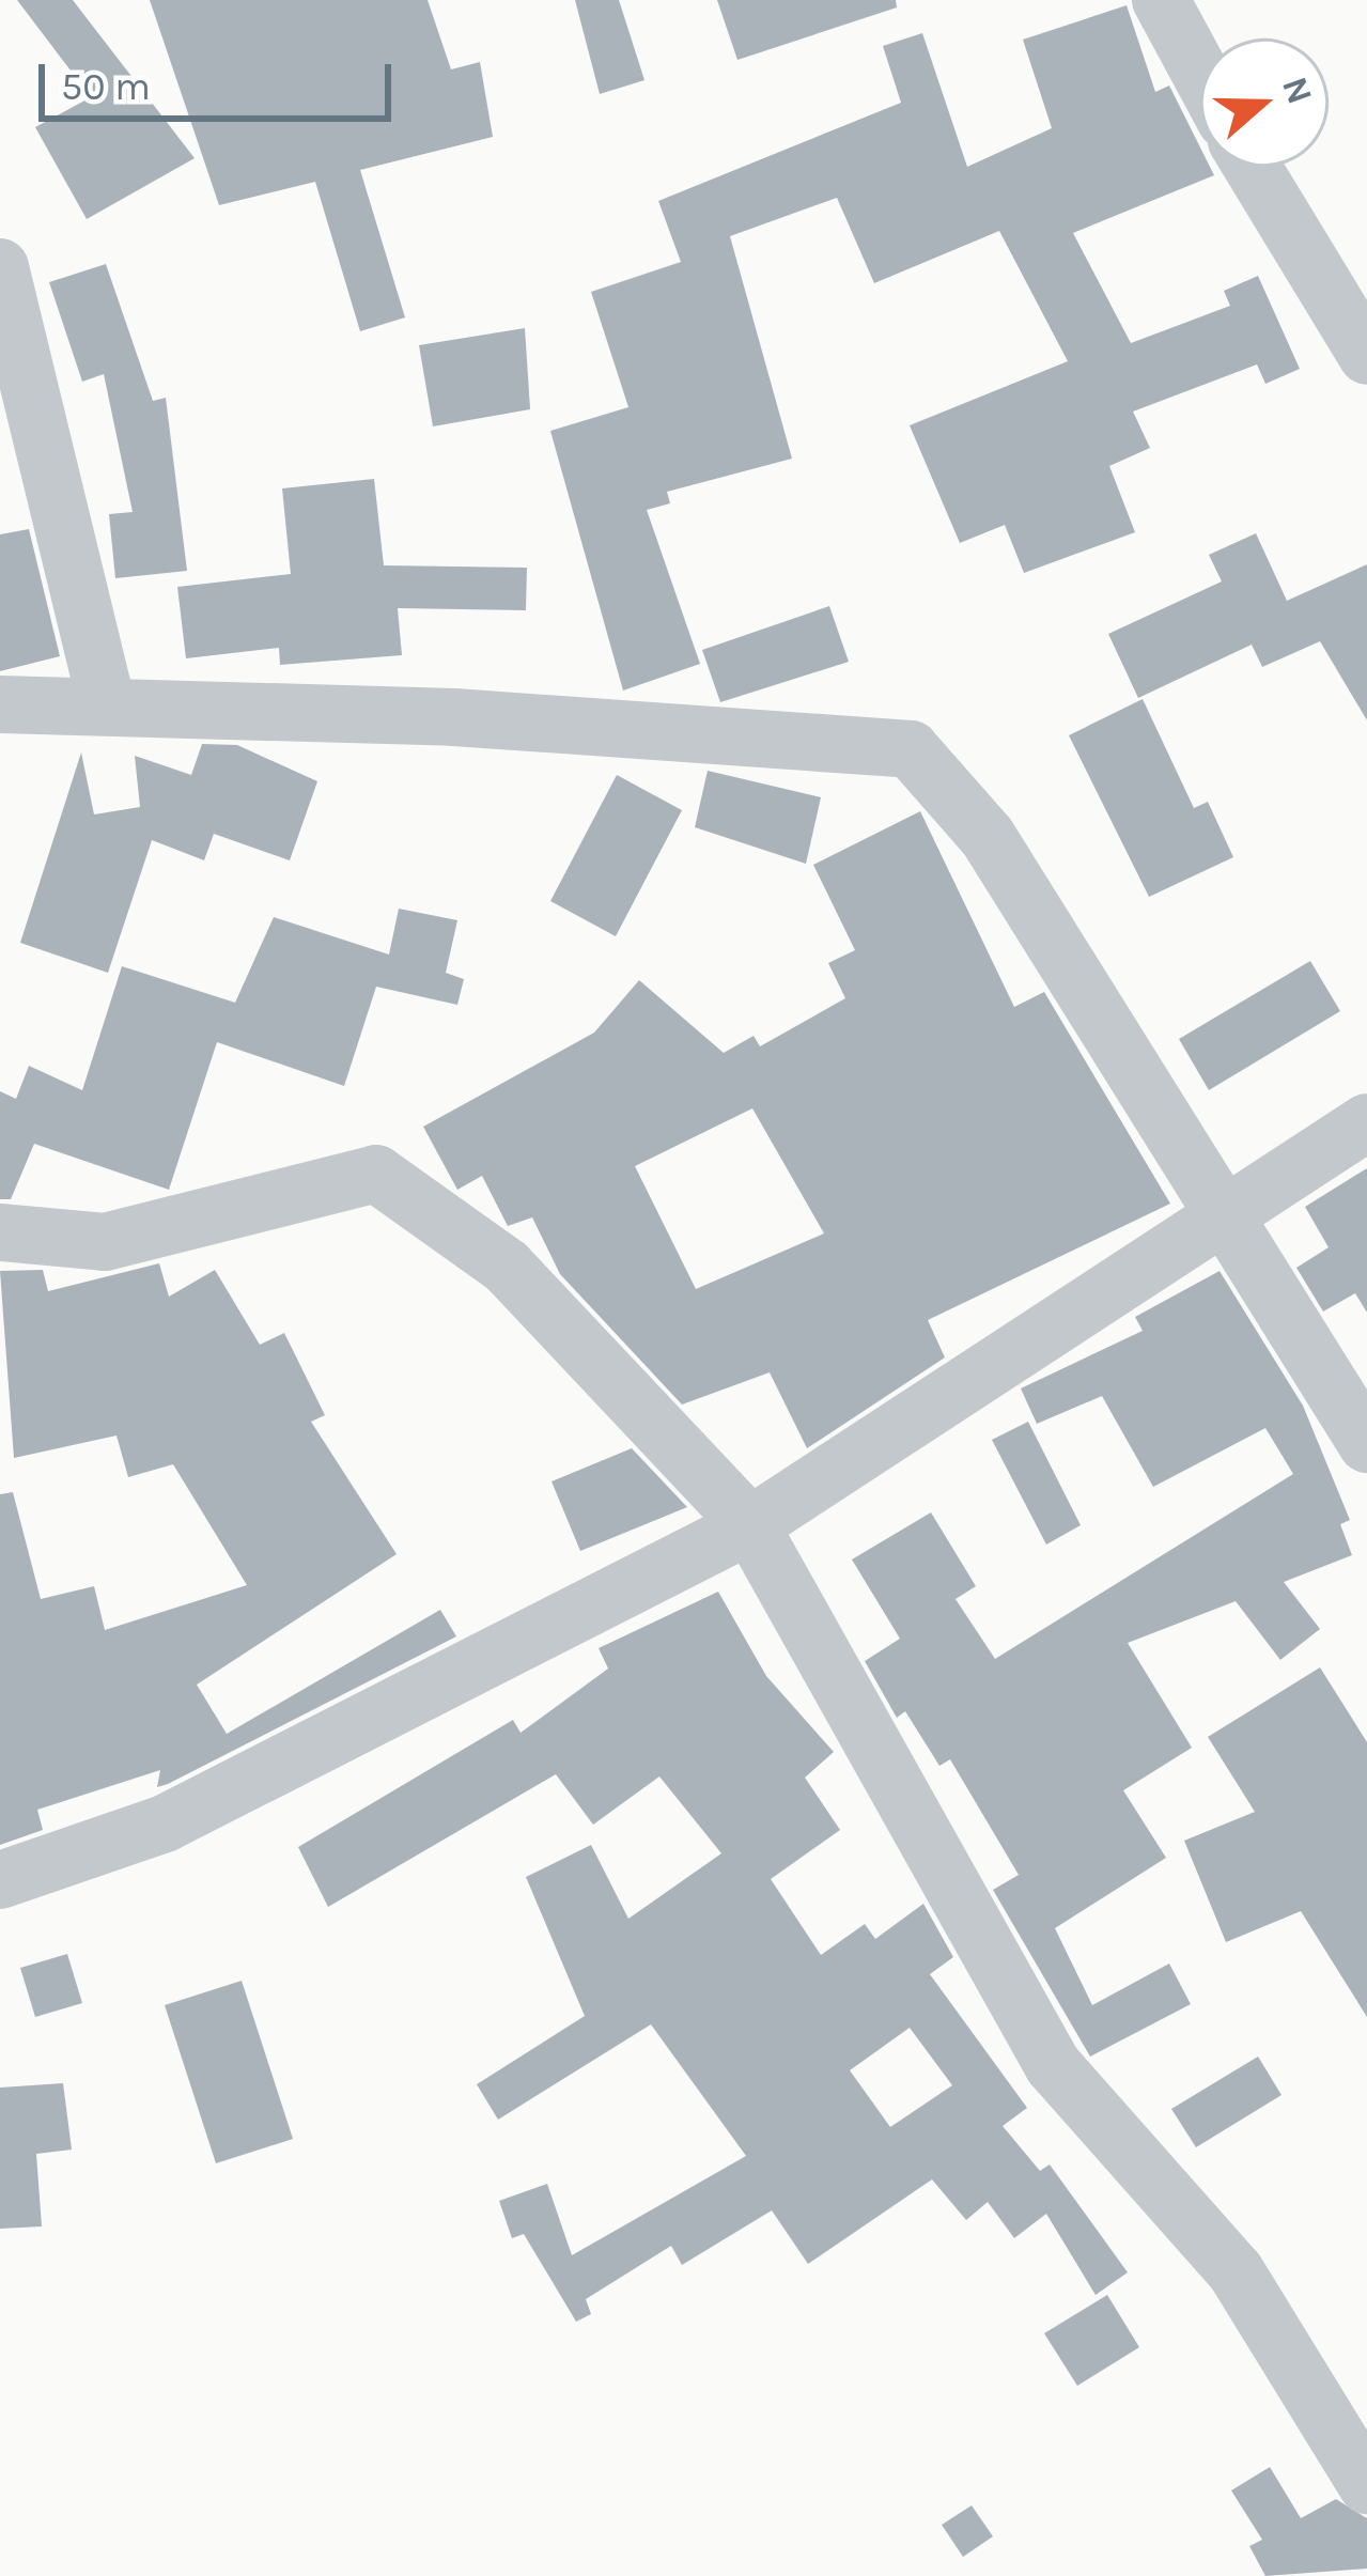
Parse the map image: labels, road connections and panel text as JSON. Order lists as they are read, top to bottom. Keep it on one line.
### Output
{"scale_bar":"50 m","north":"right"}
